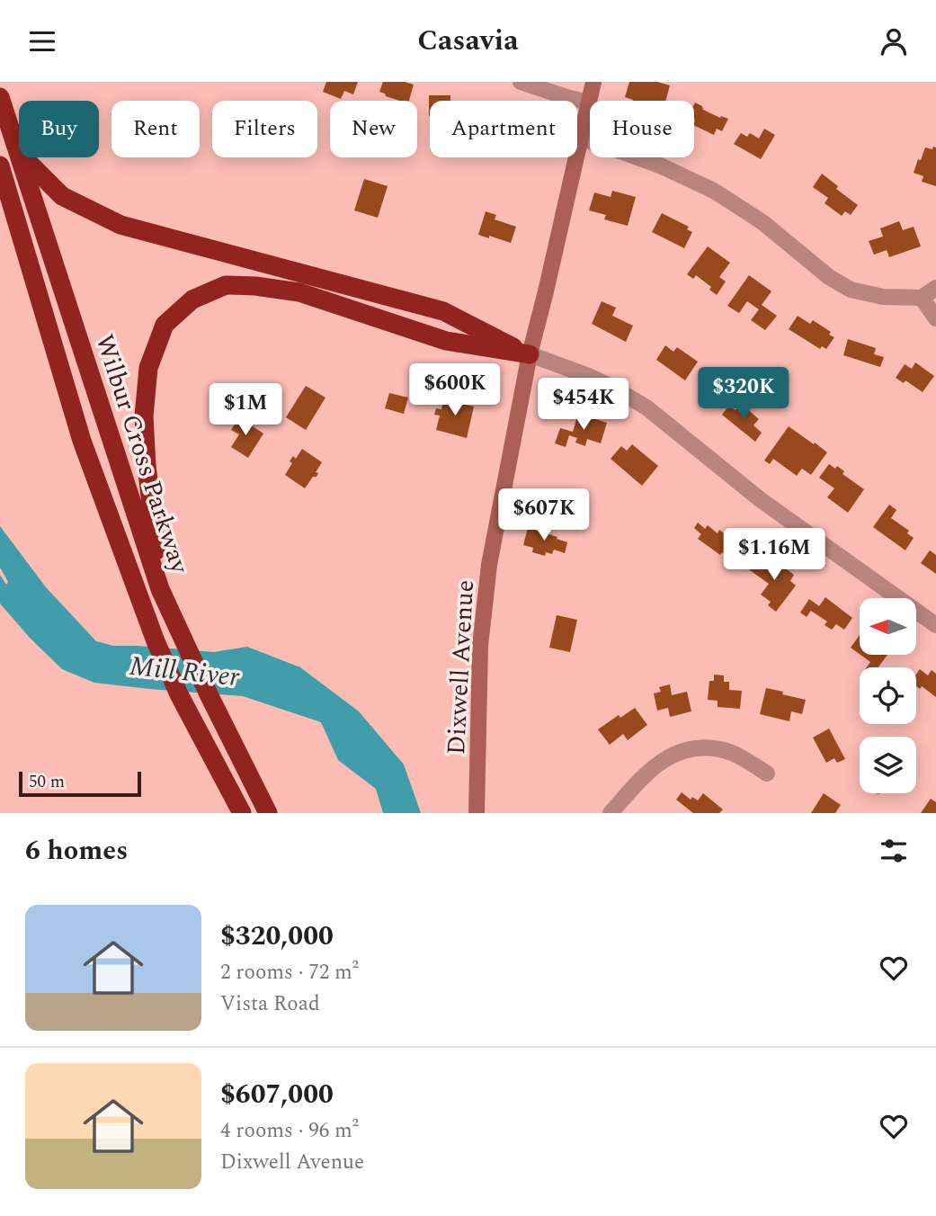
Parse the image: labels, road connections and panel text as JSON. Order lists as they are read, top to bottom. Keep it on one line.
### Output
{"streets":{"highway":["Wilbur Cross Parkway"],"main road":["Dixwell Avenue"]},"water":["Mill River"],"scale_bar":"50 m","north":"left","page":{"header":"Casavia","chip":["Buy","Rent","Filters","New","Apartment","House"],"price":["$600K","$320K","$454K","$1M","$607K","$1.16M"],"scale":"50 m","heading":"6 homes","list":[{"name":"$320,000","note":"2 rooms · 72 m² · Vista Road"},{"name":"$607,000","note":"4 rooms · 96 m² · Dixwell Avenue"}]}}
